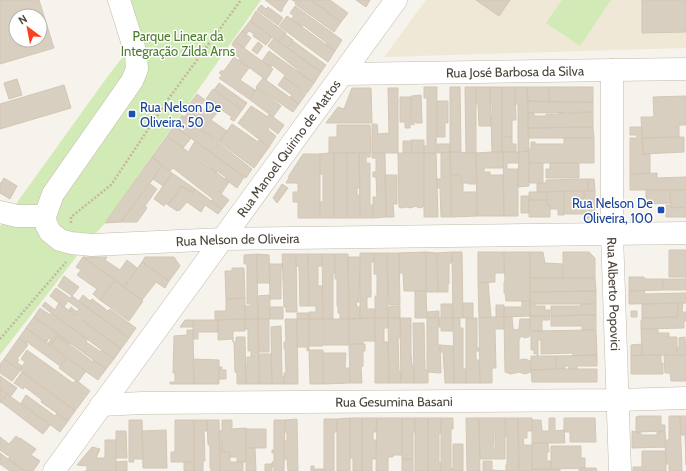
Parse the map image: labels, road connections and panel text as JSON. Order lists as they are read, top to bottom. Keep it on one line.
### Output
{"streets":{"street":["Rua José Barbosa da Silva","Rua Manoel Quirino de Mattos","Rua Nelson de Oliveira","Rua Alberto Popovici","Rua Gesumina Basani"]},"crossings":[["Rua José Barbosa da Silva","Rua Manoel Quirino de Mattos"],["Rua José Barbosa da Silva","Rua Alberto Popovici"],["Rua Manoel Quirino de Mattos","Rua Nelson de Oliveira"],["Rua Manoel Quirino de Mattos","Rua Gesumina Basani"],["Rua Nelson de Oliveira","Rua Alberto Popovici"],["Rua Alberto Popovici","Rua Gesumina Basani"]],"parks":["Parque Linear da Integração Zilda Arns"],"places":{"transit":["Rua Nelson De Oliveira, 50","Rua Nelson De Oliveira, 100"]},"north":"top left"}
